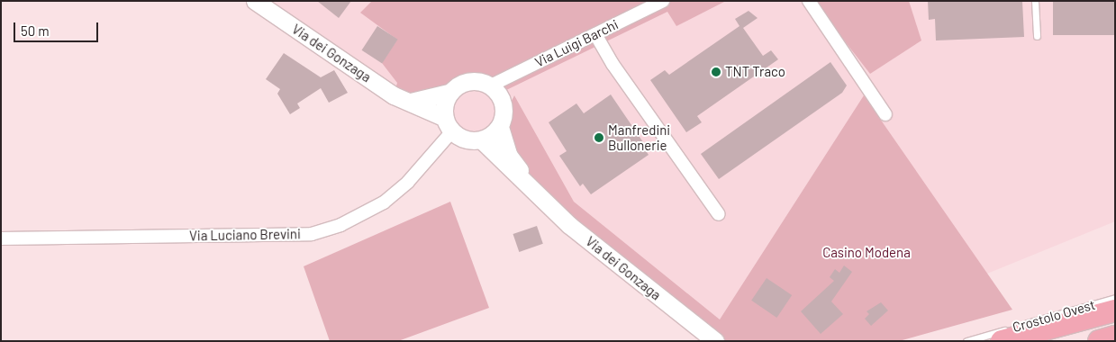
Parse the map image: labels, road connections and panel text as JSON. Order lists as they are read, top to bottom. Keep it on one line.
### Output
{"streets":{"main road":["Via dei Gonzaga"],"street":["Via Luigi Barchi","Via Luciano Brevini"],"lane":["Crostolo Ovest"]},"crossings":[["Via Luigi Barchi","Via dei Gonzaga"],["Via Luigi Barchi","Via Luciano Brevini"],["Via dei Gonzaga","Via Luciano Brevini"]],"parks":["Casino Modena"],"places":["TNT Traco","Manfredini Bullonerie"],"scale_bar":"50 m"}
